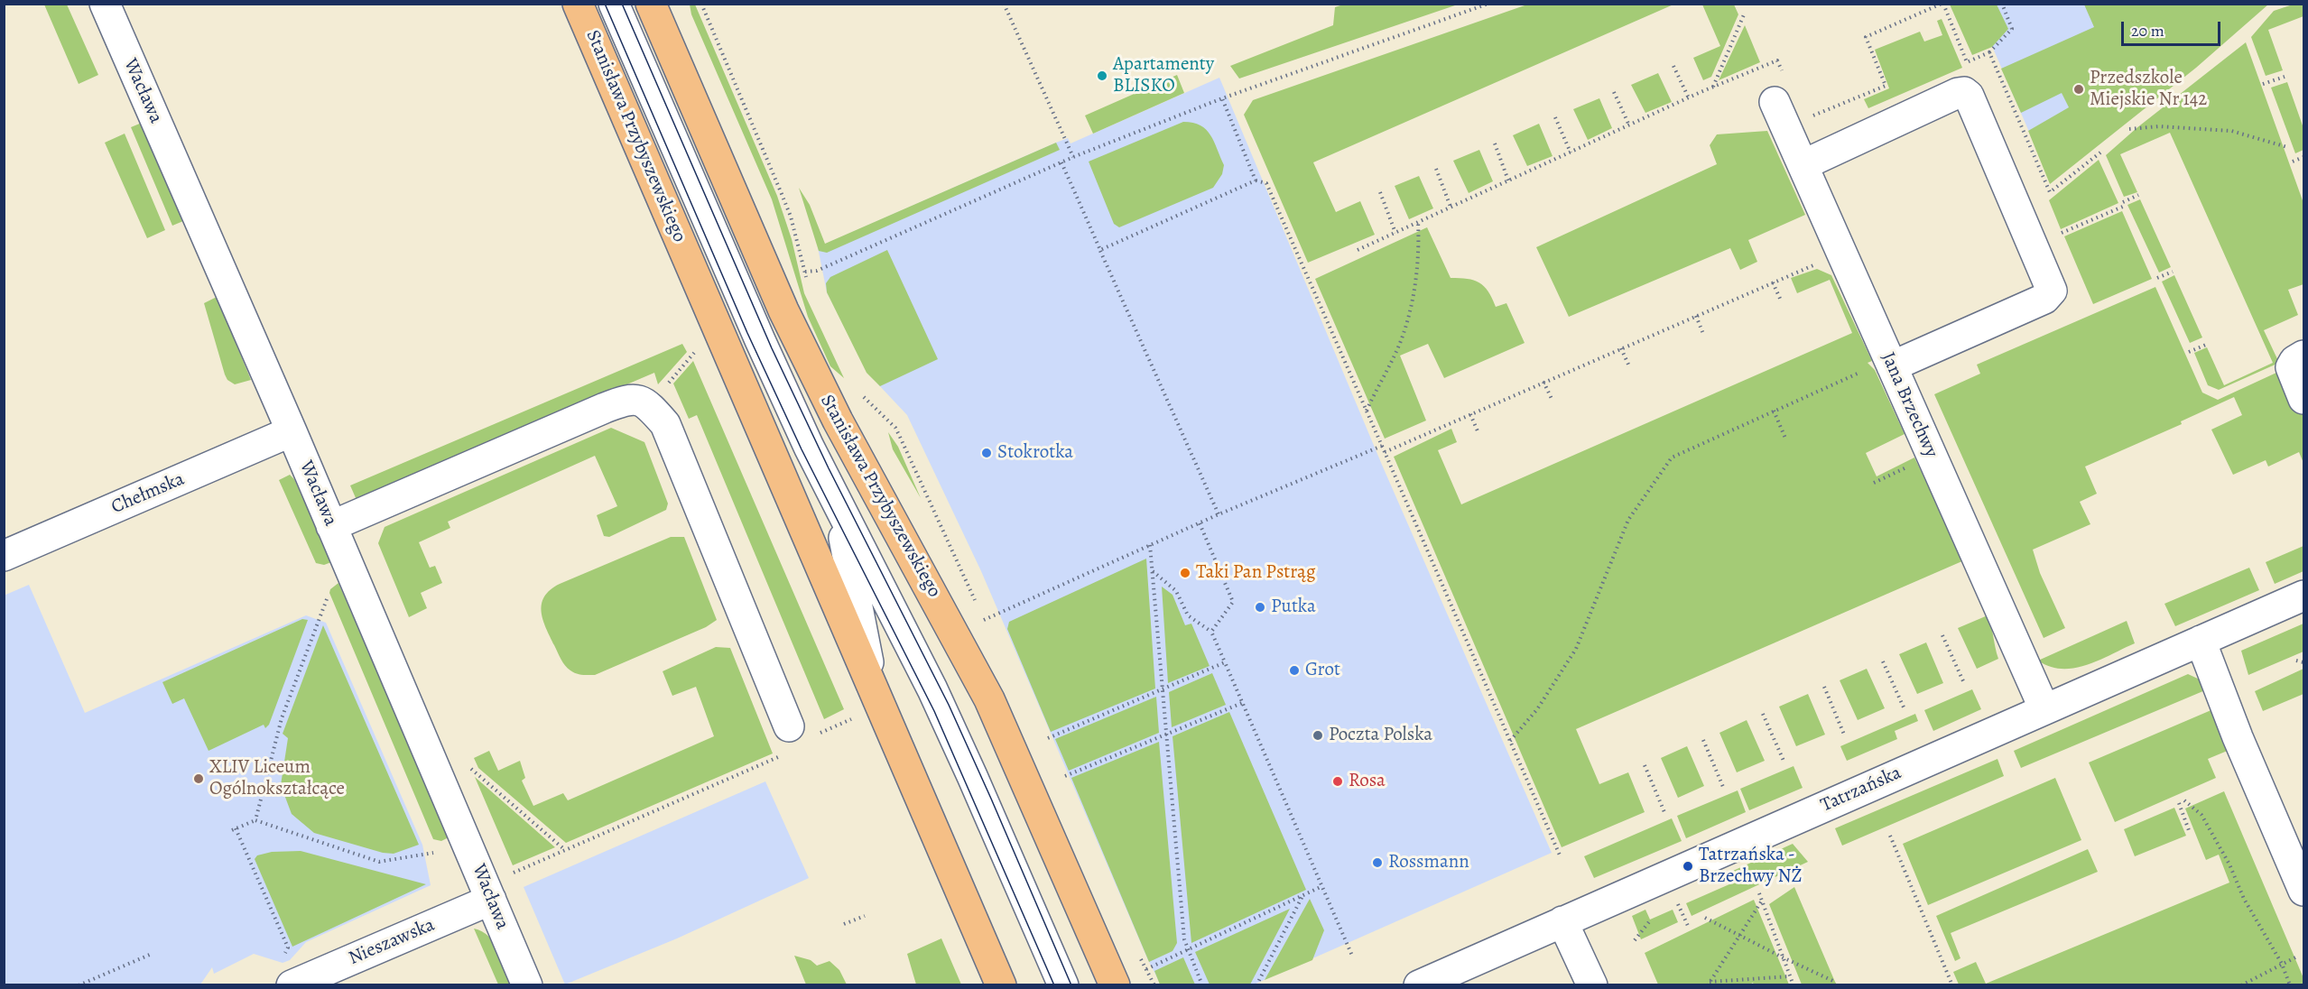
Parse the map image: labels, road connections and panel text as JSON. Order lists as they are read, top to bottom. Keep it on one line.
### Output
{"streets":{"main road":["Stanisława Przybyszewskiego"],"street":["Wacława","Jana Brzechwy","Chełmska","Tatrzańska","Nieszawska"]},"crossings":[["Wacława","Chełmska"],["Wacława","Nieszawska"],["Jana Brzechwy","Tatrzańska"]],"places":["Apartamenty BLISKO","Przedszkole Miejskie Nr 142","Stokrotka","Taki Pan Pstrąg","Putka","Grot","Poczta Polska","XLIV Liceum Ogólnokształcące","Rosa","Rossmann","Tatrzańska - Brzechwy NŻ"],"scale_bar":"20 m"}
